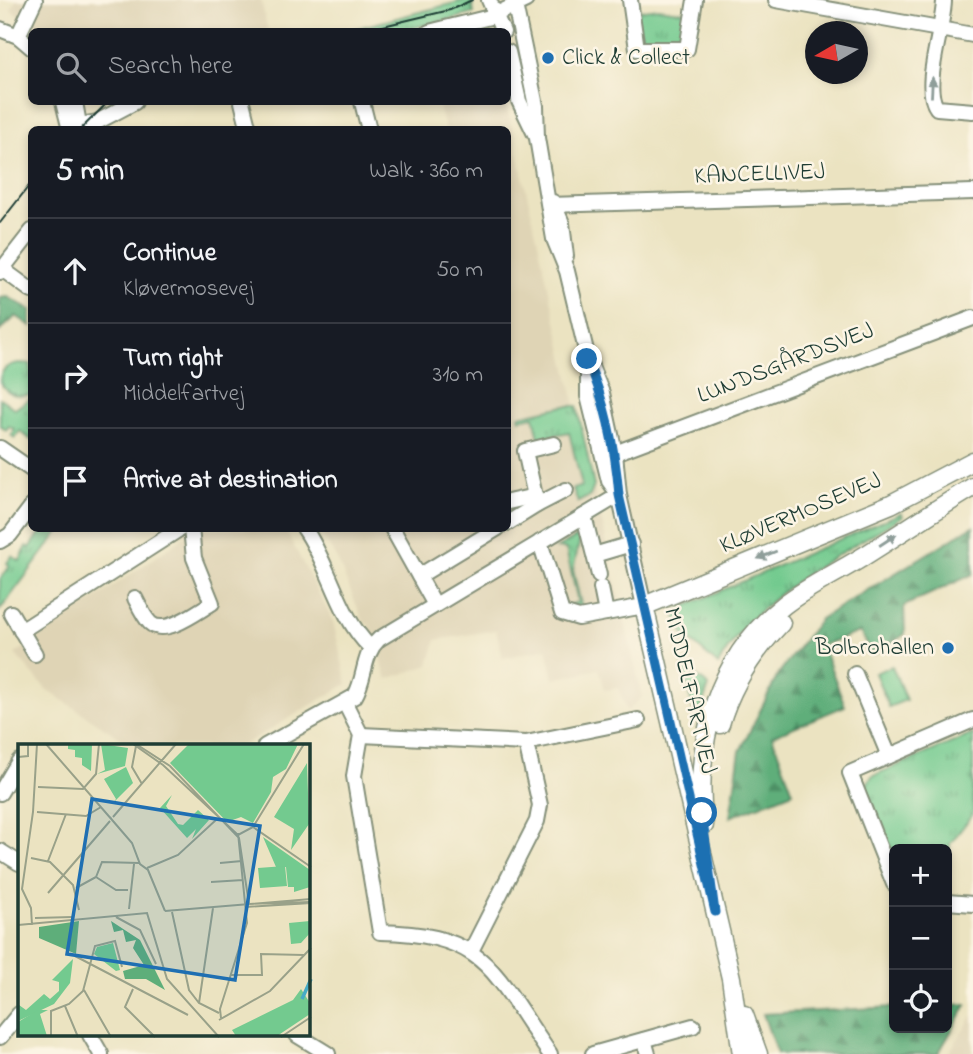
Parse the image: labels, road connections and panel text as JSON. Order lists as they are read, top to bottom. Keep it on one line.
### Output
{"streets":{"main road":["KLØVERMOSEVEJ","MIDDELFARTVEJ"],"street":["KANCELLIVEJ","LUNDSGÅRDSVEJ"]},"crossings":[["KANCELLIVEJ","MIDDELFARTVEJ"],["LUNDSGÅRDSVEJ","MIDDELFARTVEJ"],["KLØVERMOSEVEJ","MIDDELFARTVEJ"]],"one_way":["KLØVERMOSEVEJ"],"places":["Click & Collect","Bolbrohallen"],"north":"left","page":{"search":"Search here","heading":["5 min","Walk · 360 m"],"list":[["Continue","Kløvermosevej","50 m"],["Turn right","Middelfartvej","310 m"],"Arrive at destination"],"map_buttons":["+","−"]}}
